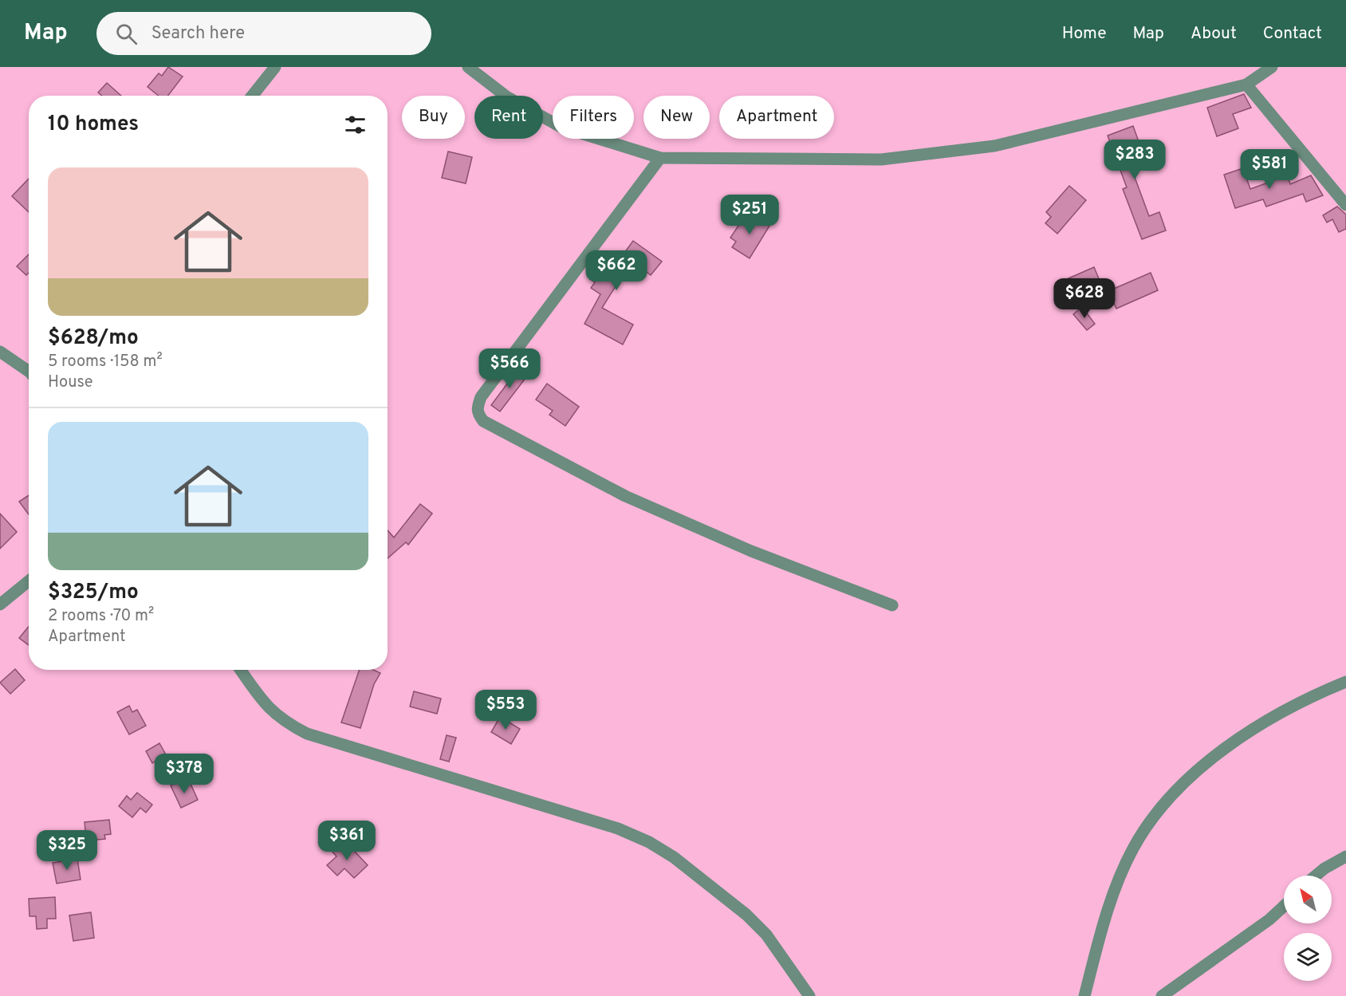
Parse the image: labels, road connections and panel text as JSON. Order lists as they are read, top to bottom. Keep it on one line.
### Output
{"north":"top left","page":{"header":"Map","search":"Search here","nav":["Home","Map","About","Contact"],"chip":["Buy","Rent","Filters","New","Apartment"],"heading":"10 homes","price":["$283","$581","$251","$662","$628","$566","$553","$378","$361","$325"],"list":[{"name":"$628/mo","note":"5 rooms · 158 m² · House"},{"name":"$325/mo","note":"2 rooms · 70 m² · Apartment"}]}}
